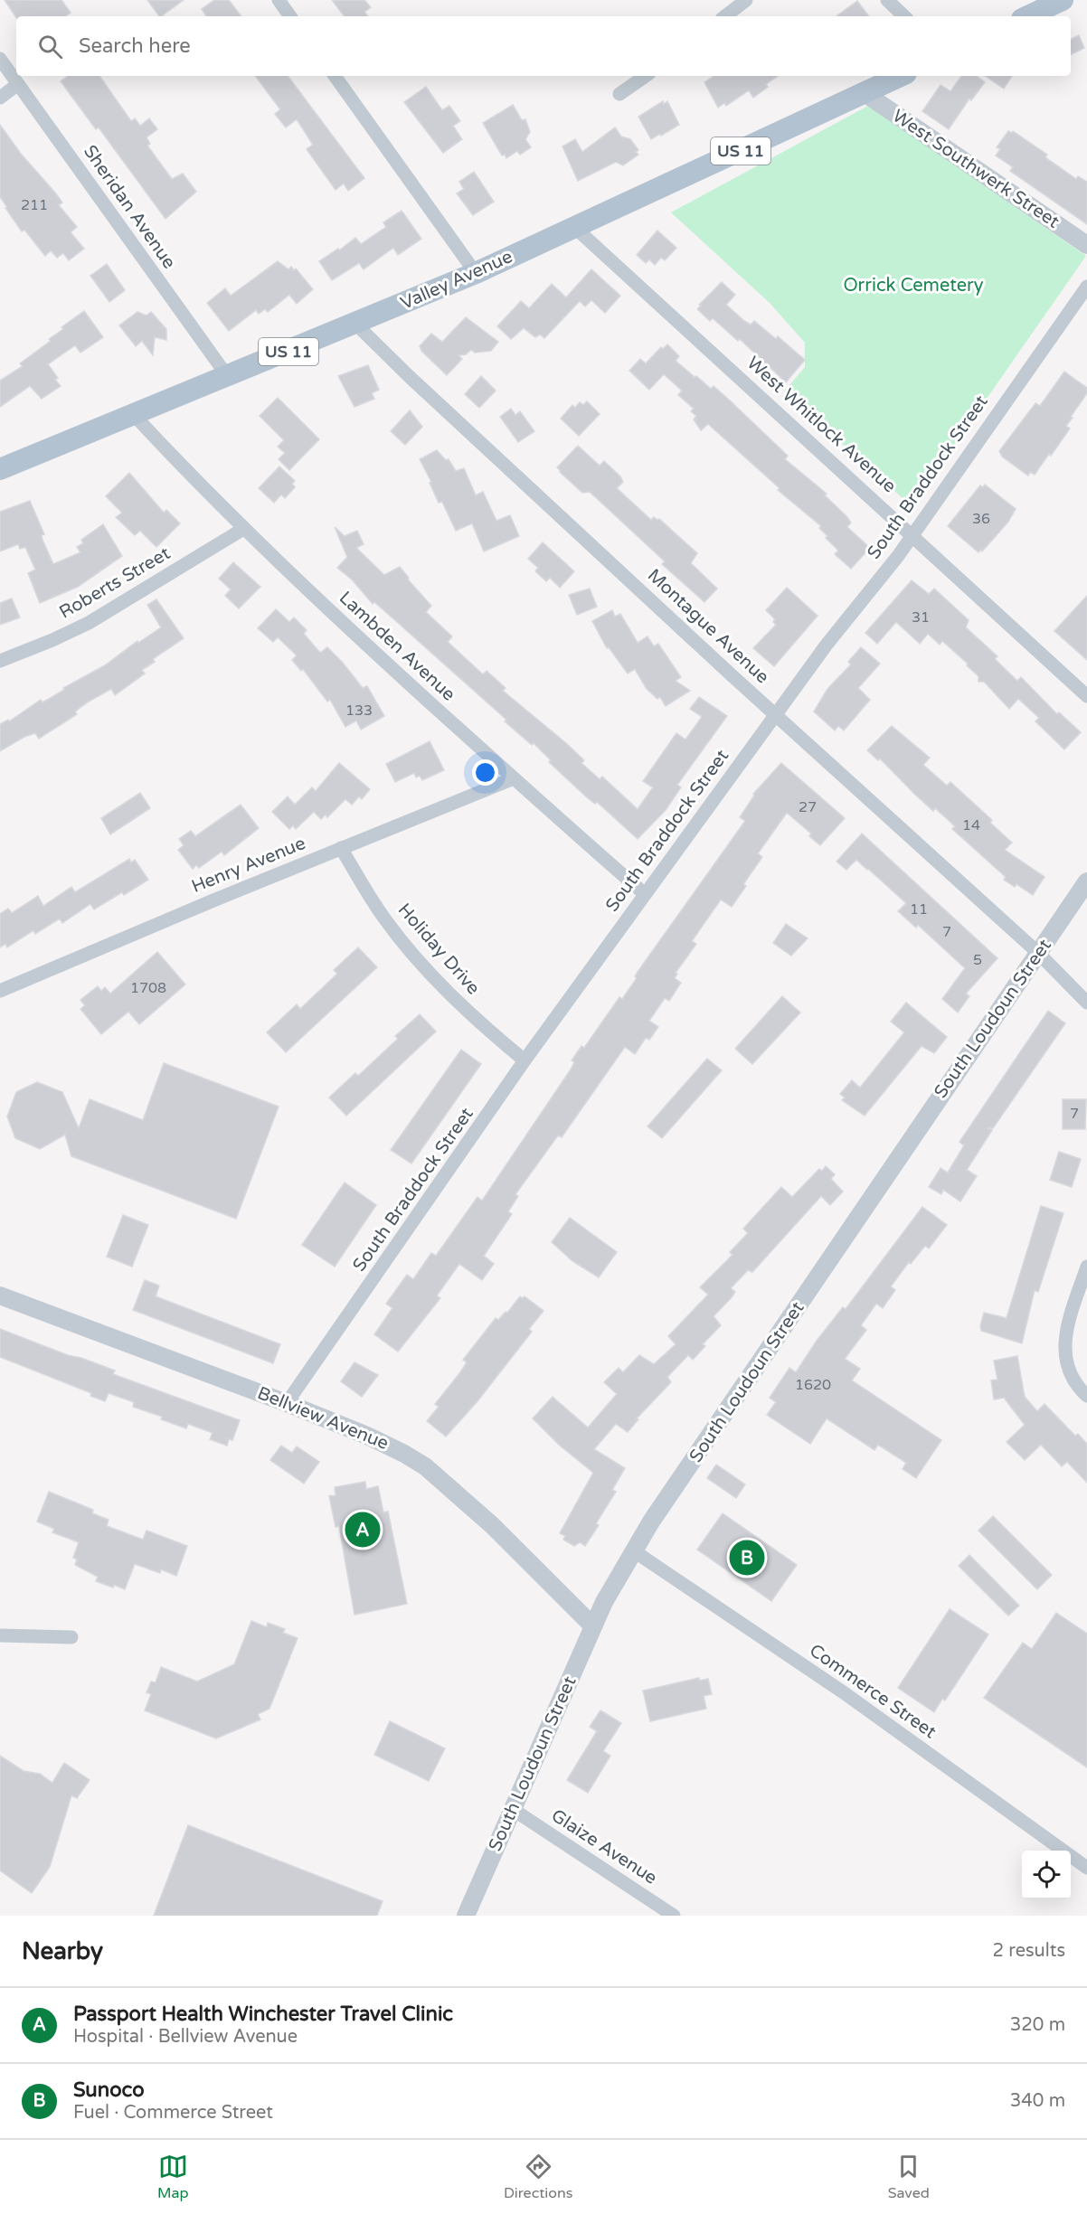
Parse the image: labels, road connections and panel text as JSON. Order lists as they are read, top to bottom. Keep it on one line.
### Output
{"streets":{"main road":["US 11","Valley Avenue"],"street":["West Southwerk Street","Sheridan Avenue","West Whitlock Avenue","South Braddock Street","Roberts Street","Montague Avenue","Lambden Avenue","Henry Avenue","Holiday Drive","South Loudoun Street","Bellview Avenue","Commerce Street","Glaize Avenue"]},"crossings":[["West Southwerk Street","Valley Avenue"],["Sheridan Avenue","Valley Avenue"],["Valley Avenue","West Whitlock Avenue"],["Valley Avenue","Montague Avenue"],["Valley Avenue","Lambden Avenue"],["West Whitlock Avenue","South Braddock Street"],["South Braddock Street","Montague Avenue"],["South Braddock Street","Lambden Avenue"],["South Braddock Street","Holiday Drive"],["South Braddock Street","Bellview Avenue"],["Roberts Street","Lambden Avenue"],["Montague Avenue","South Loudoun Street"],["Lambden Avenue","Henry Avenue"],["Henry Avenue","Holiday Drive"],["South Loudoun Street","Bellview Avenue"],["South Loudoun Street","Commerce Street"],["South Loudoun Street","Glaize Avenue"]],"parks":["Orrick Cemetery"],"house_numbers":["211","36","31","133","27","14","11","7","5","1708","7","1620"],"page":{"search":"Search here","pins":["A","B"],"heading":["Nearby","2 results"],"list":[{"mark":"A","name":"Passport Health Winchester Travel Clinic","note":"Hospital · Bellview Avenue","value":"320 m"},{"mark":"B","name":"Sunoco","note":"Fuel · Commerce Street","value":"340 m"}],"nav":["Map","Directions","Saved"]}}
